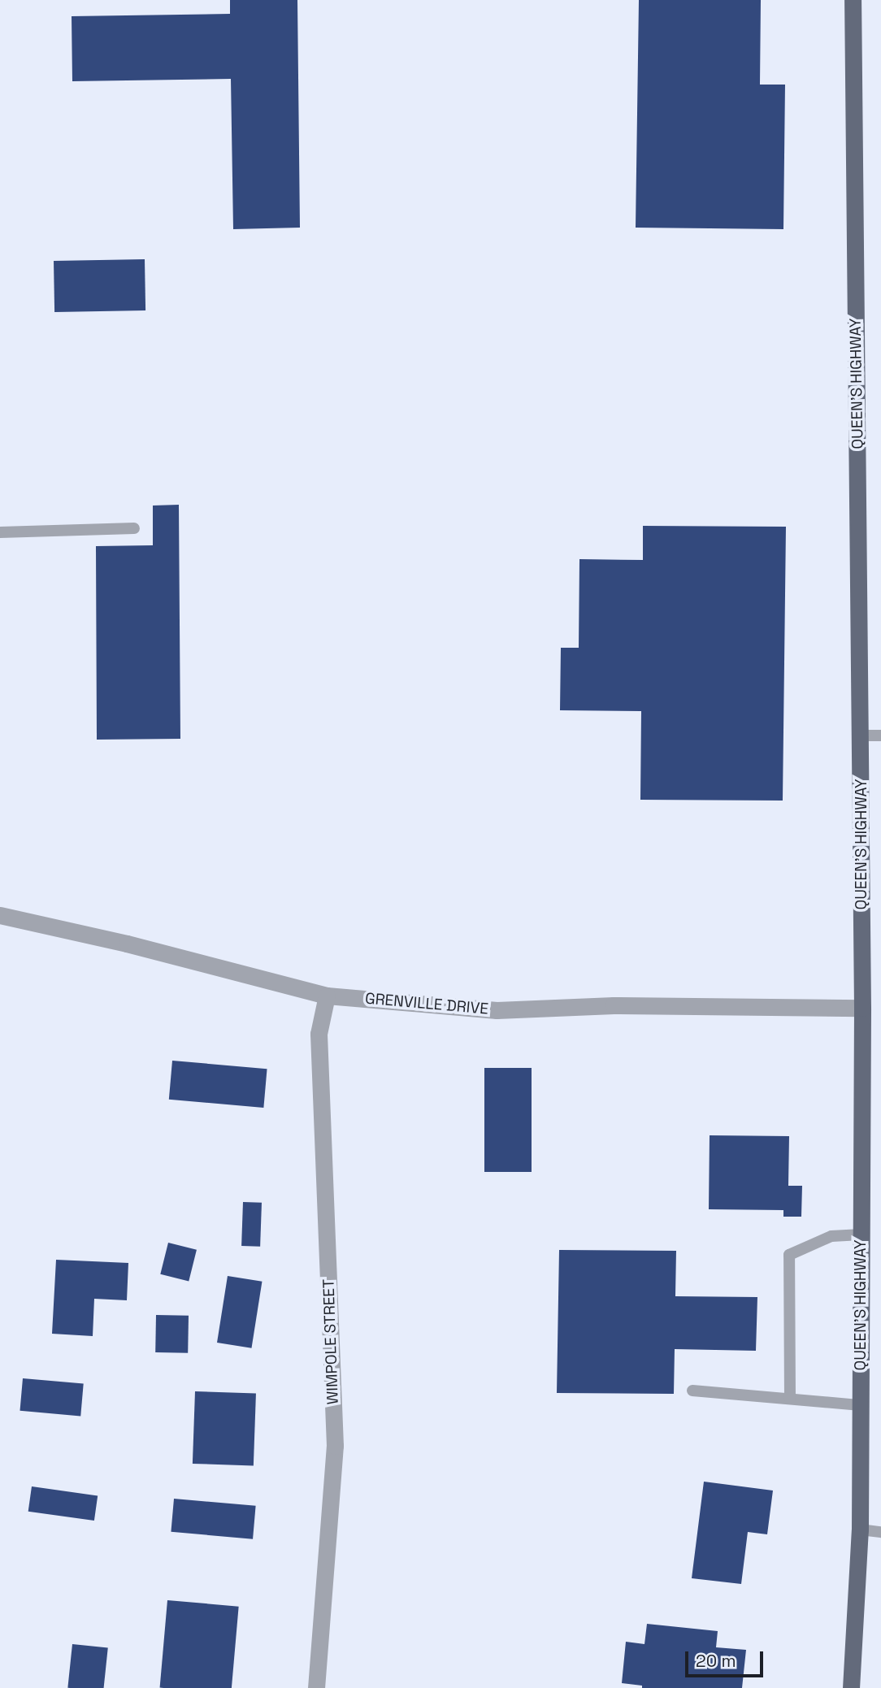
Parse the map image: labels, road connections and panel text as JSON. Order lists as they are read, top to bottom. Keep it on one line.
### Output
{"streets":{"main road":["QUEEN'S HIGHWAY"],"street":["GRENVILLE DRIVE","WIMPOLE STREET"]},"crossings":[["QUEEN'S HIGHWAY","GRENVILLE DRIVE"],["GRENVILLE DRIVE","WIMPOLE STREET"]],"scale_bar":"20 m"}
